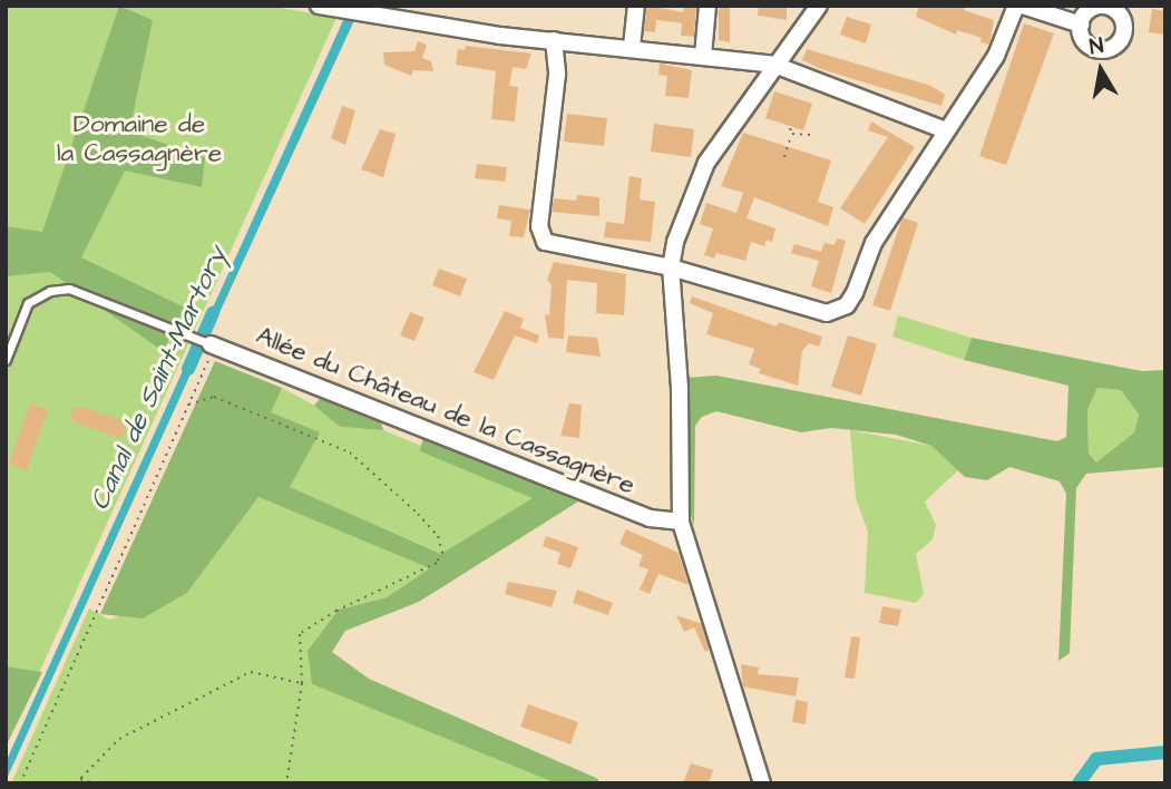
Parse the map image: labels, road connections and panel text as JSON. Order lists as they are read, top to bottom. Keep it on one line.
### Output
{"streets":{"street":["Allée du Château de la Cassagnère"]},"water":["Canal de Saint-Martory"],"parks":["Domaine de la Cassagnère"],"north":"top"}
